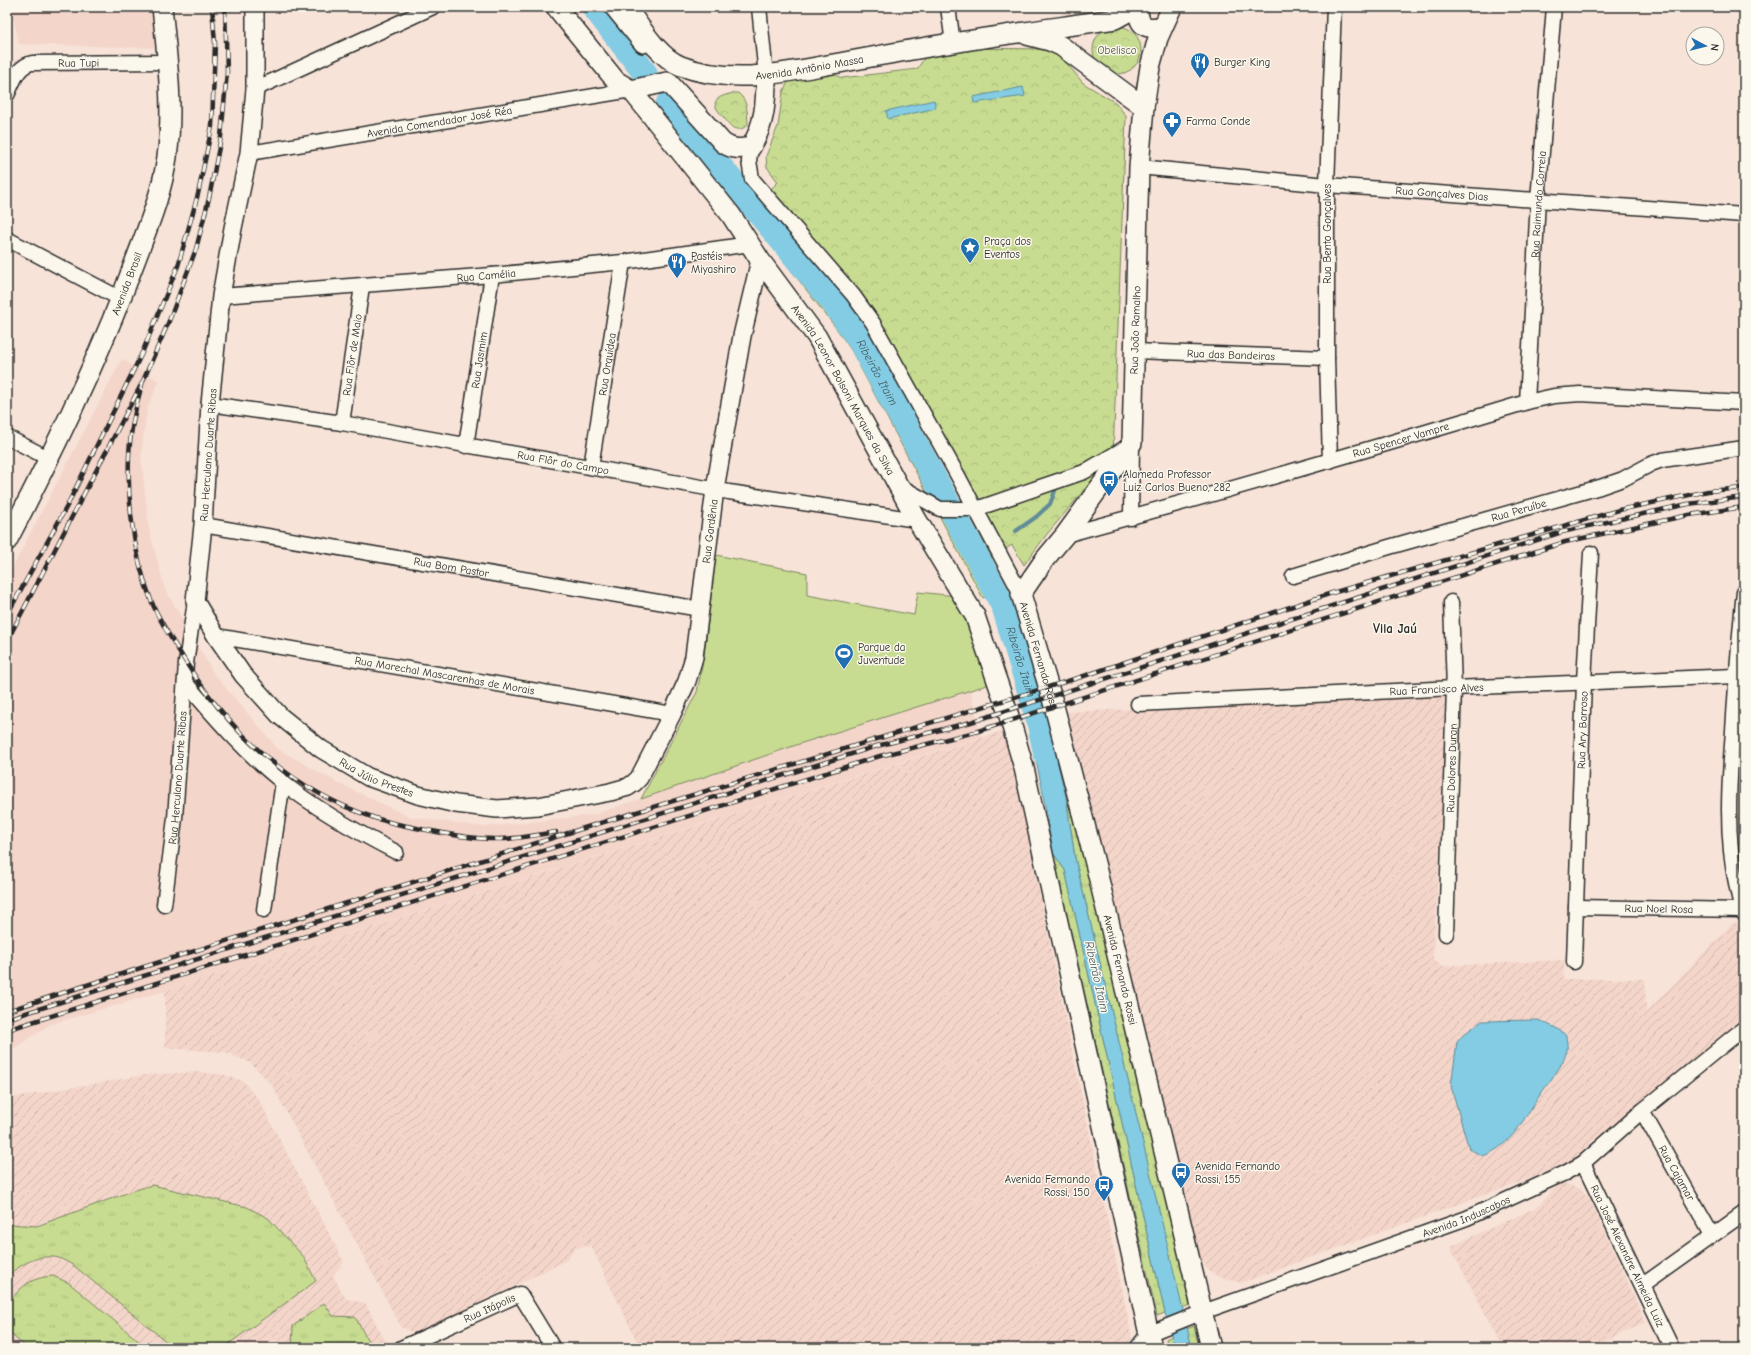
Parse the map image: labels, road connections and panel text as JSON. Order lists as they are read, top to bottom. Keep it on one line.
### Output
{"streets":{"main road":["Avenida Antônio Massa","Avenida Brasil","Rua João Ramalho","Avenida Leonor Bolsoni Marques da Silva","Avenida Fernando Rossi"],"street":["Rua Tupi","Avenida Comendador José Réa","Rua Gonçalves Dias","Rua Raimundo Correia","Rua Bento Gonçalves","Rua Camélia","Rua Flôr de Maio","Rua das Bandeiras","Rua Jasmim","Rua Orquídea","Rua Spencer Vampre","Rua Herculano Duarte Ribas","Rua Flôr do Campo","Rua Peruíbe","Rua Gardênia","Rua Bom Pastor","Rua Marechal Mascarenhas de Morais","Rua Francisco Alves","Rua Ary Barroso","Rua Dolores Duran","Rua Júlio Prestes","Rua Noel Rosa","Rua Cajamar","Avenida Induscabos","Rua José Alexandre Almeida Luiz","Rua Itápolis"]},"crossings":[["Rua Tupi","Avenida Brasil"],["Avenida Antônio Massa","Rua João Ramalho"],["Avenida Comendador José Réa","Avenida Leonor Bolsoni Marques da Silva"],["Avenida Comendador José Réa","Rua Herculano Duarte Ribas"],["Rua Gonçalves Dias","Rua Raimundo Correia"],["Rua Gonçalves Dias","Rua Bento Gonçalves"],["Rua Gonçalves Dias","Rua João Ramalho"],["Rua Raimundo Correia","Rua Spencer Vampre"],["Rua Bento Gonçalves","Rua das Bandeiras"],["Rua Bento Gonçalves","Rua Spencer Vampre"],["Rua Camélia","Rua Flôr de Maio"],["Rua Camélia","Rua Jasmim"],["Rua Camélia","Rua Orquídea"],["Rua Camélia","Avenida Leonor Bolsoni Marques da Silva"],["Rua Camélia","Rua Herculano Duarte Ribas"],["Rua João Ramalho","Rua das Bandeiras"],["Rua Flôr de Maio","Rua Flôr do Campo"],["Rua Jasmim","Rua Flôr do Campo"],["Rua Orquídea","Rua Flôr do Campo"],["Avenida Leonor Bolsoni Marques da Silva","Rua Flôr do Campo"],["Avenida Leonor Bolsoni Marques da Silva","Rua Gardênia"],["Avenida Leonor Bolsoni Marques da Silva","Avenida Induscabos"],["Rua Herculano Duarte Ribas","Rua Flôr do Campo"],["Rua Herculano Duarte Ribas","Rua Bom Pastor"],["Rua Herculano Duarte Ribas","Rua Júlio Prestes"],["Rua Flôr do Campo","Rua Gardênia"],["Rua Gardênia","Rua Bom Pastor"],["Rua Gardênia","Rua Marechal Mascarenhas de Morais"],["Rua Gardênia","Rua Júlio Prestes"],["Avenida Fernando Rossi","Avenida Induscabos"],["Rua Marechal Mascarenhas de Morais","Rua Júlio Prestes"],["Rua Francisco Alves","Rua Ary Barroso"],["Rua Francisco Alves","Rua Dolores Duran"],["Rua Ary Barroso","Rua Noel Rosa"],["Rua Cajamar","Avenida Induscabos"],["Avenida Induscabos","Rua José Alexandre Almeida Luiz"]],"districts":["Vila Jaú"],"water":["Ribeirão Itaim"],"parks":["Obelisco"],"places":{"restaurant":["Burger King","Pastéis Miyashiro"],"pharmacy":["Farma Conde"],"place":["Praça dos Eventos"],"bus stop":["Alameda Professor Luiz Carlos Bueno, 282","Avenida Fernando Rossi, 155","Avenida Fernando Rossi, 150"],"sports":["Parque da Juventude"]},"north":"right"}
